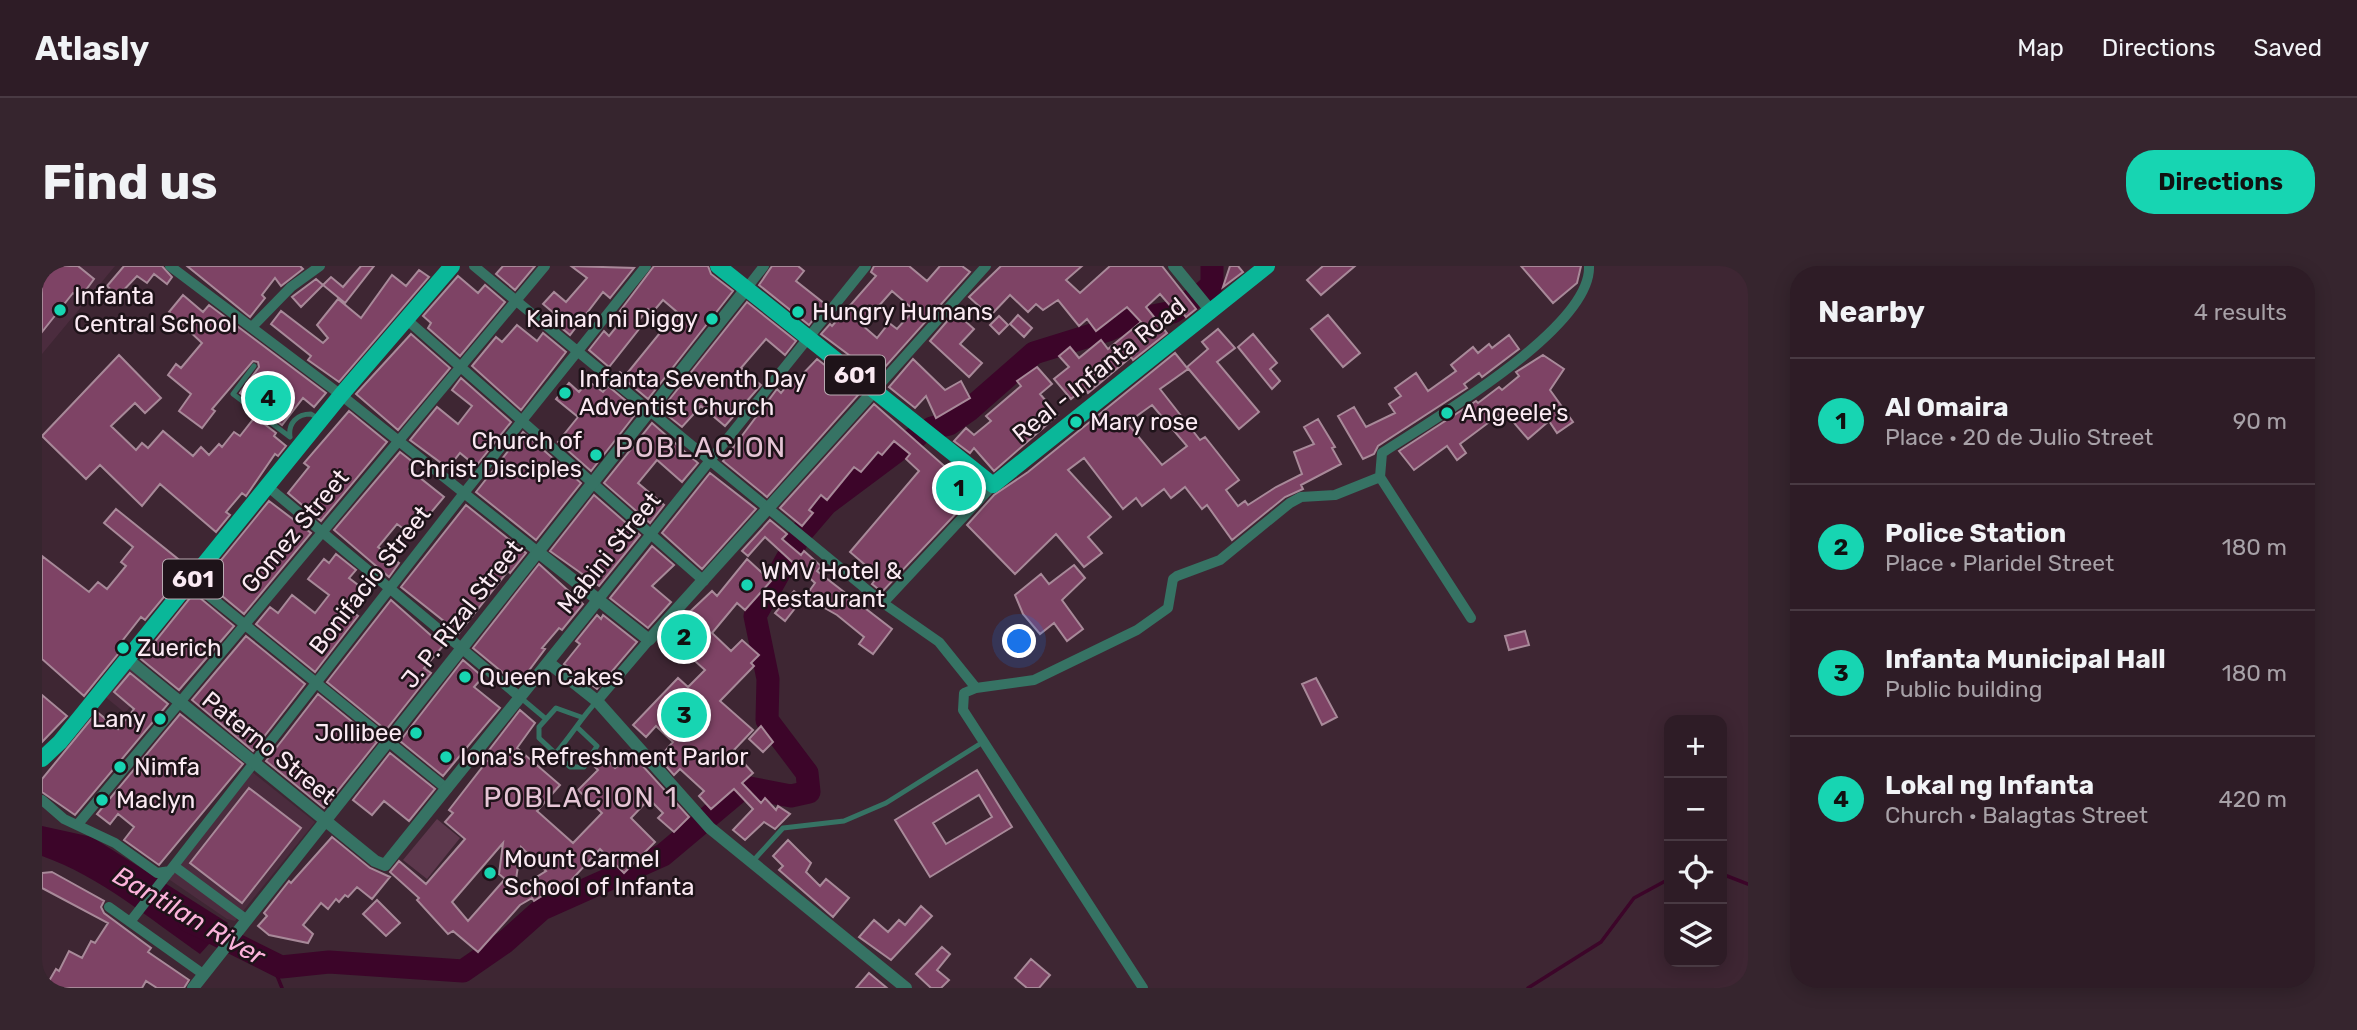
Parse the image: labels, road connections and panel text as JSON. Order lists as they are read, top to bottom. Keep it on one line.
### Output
{"streets":{"main road":["Real - Infanta Road","601"],"street":["Gomez Street","Mabini Street","Bonifacio Street","J. P. Rizal Street","Paterno Street"]},"crossings":[["Real - Infanta Road","601"],["601","Mabini Street"],["601","J. P. Rizal Street"],["601","Paterno Street"],["Gomez Street","Paterno Street"],["Mabini Street","Paterno Street"],["Bonifacio Street","Paterno Street"],["J. P. Rizal Street","Paterno Street"]],"districts":["POBLACION","POBLACION 1"],"water":["Bantilan River"],"places":["Infanta Central School","Hungry Humans","Kainan ni Diggy","Infanta Seventh Day Adventist Church","Angeele's","Mary rose","Church of Christ Disciples","WMV Hotel & Restaurant","Zuerich","Queen Cakes","Lany","Jollibee","Iona's Refreshment Parlor","Nimfa","Maclyn","Mount Carmel School of Infanta"],"page":{"header":"Atlasly","nav":["Map","Directions","Saved"],"buttons":"Directions","title":"Find us","heading":["Nearby","4 results"],"list":[{"mark":"1","name":"Al Omaira","note":"Place · 20 de Julio Street","value":"90 m"},{"mark":"2","name":"Police Station","note":"Place · Plaridel Street","value":"180 m"},{"mark":"3","name":"Infanta Municipal Hall","note":"Public building","value":"180 m"},{"mark":"4","name":"Lokal ng Infanta","note":"Church · Balagtas Street","value":"420 m"}],"pins":["4","1","2","3"],"map_buttons":["+","−"]}}
